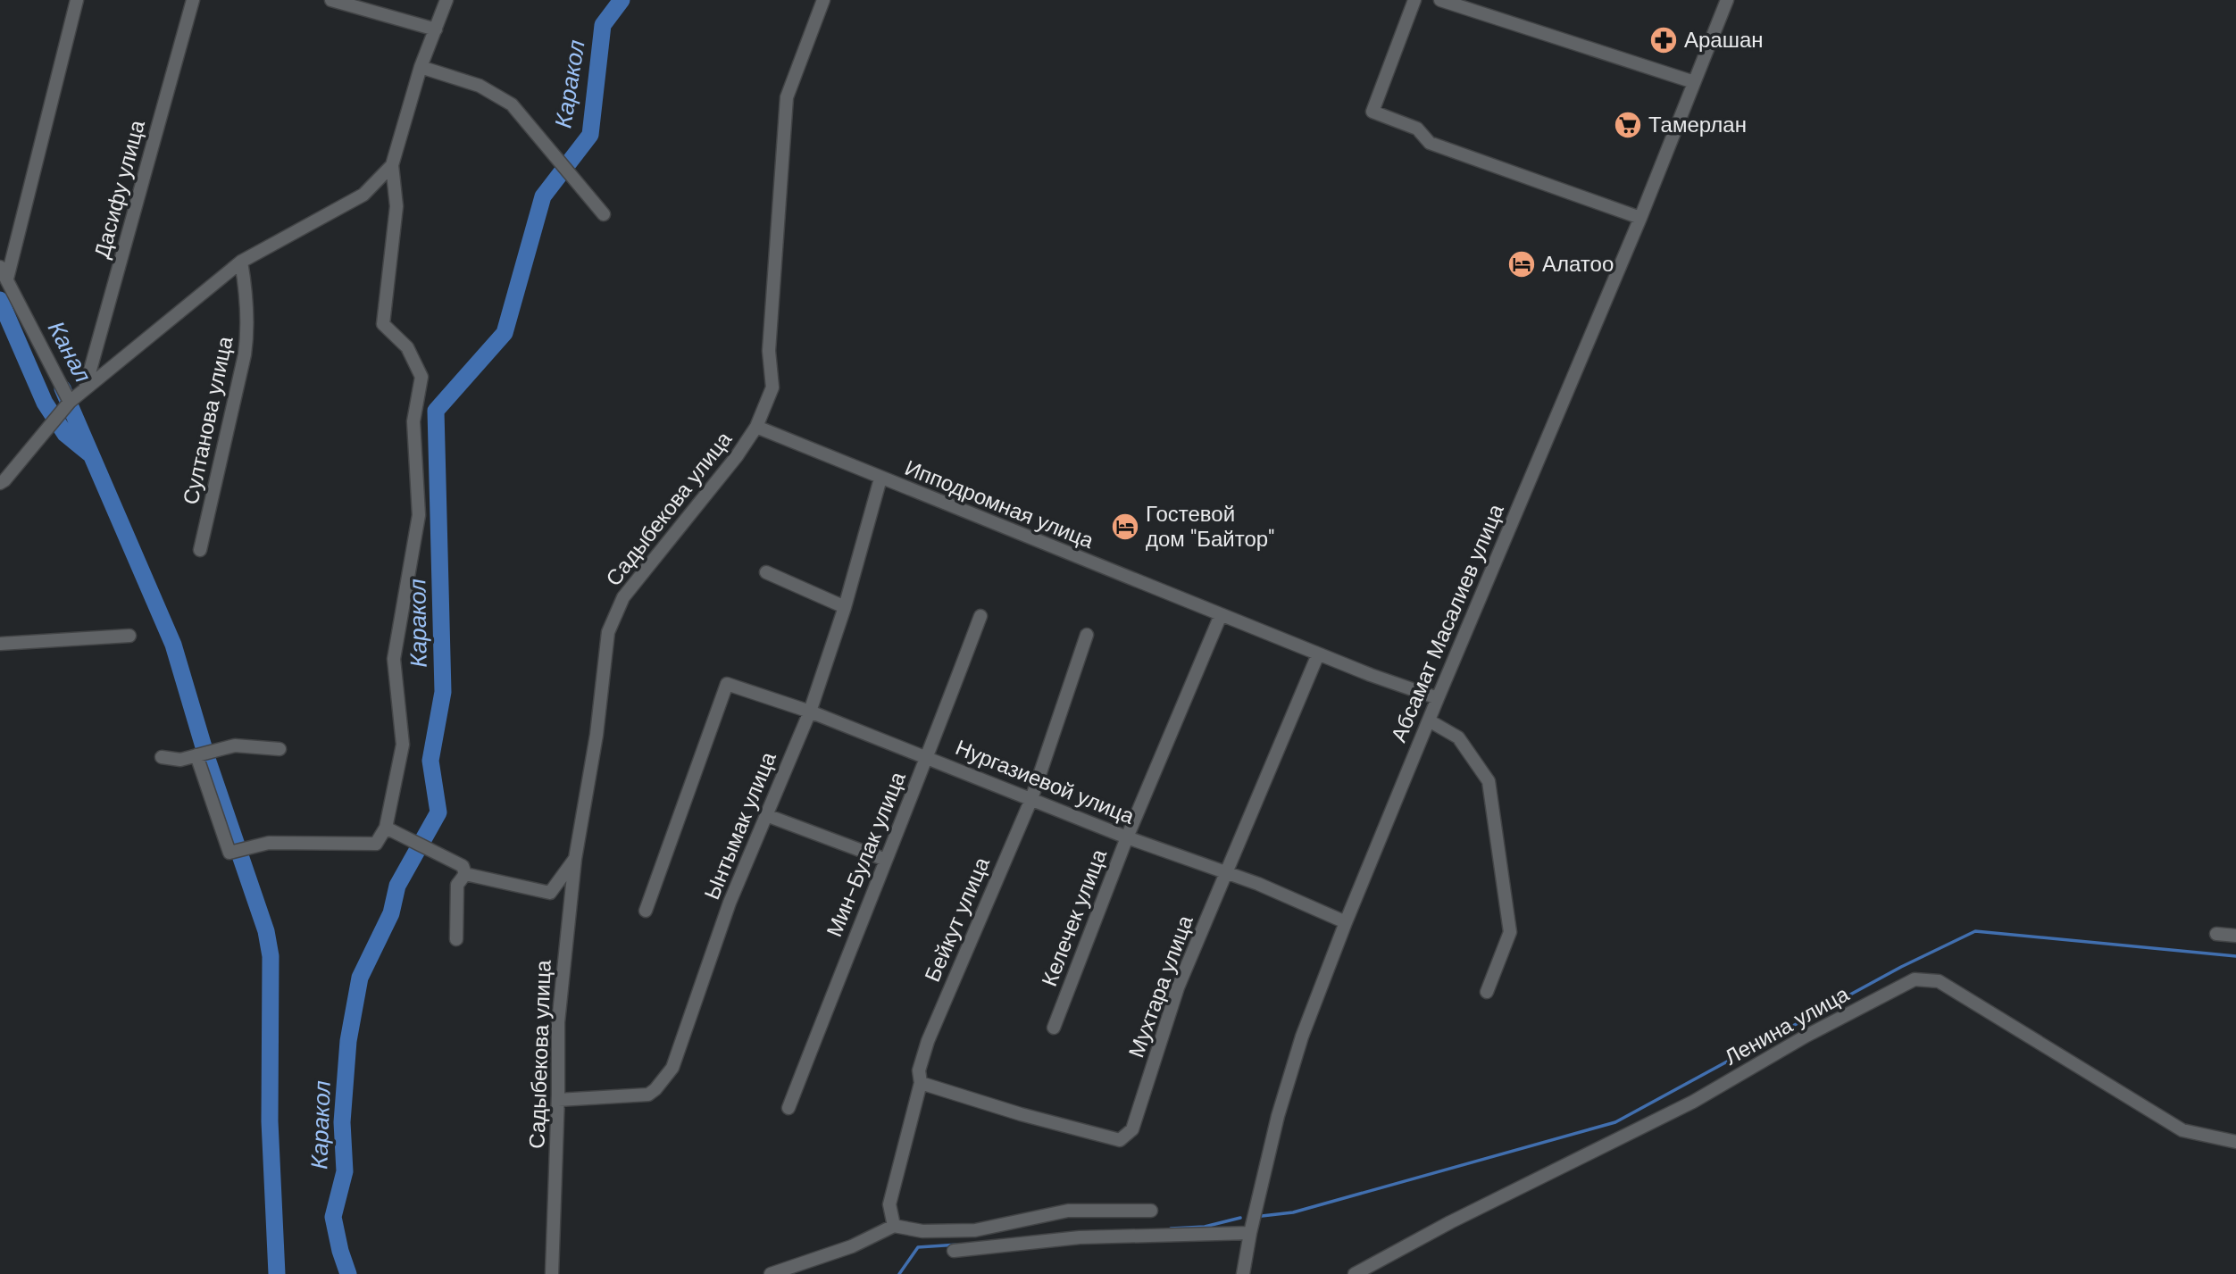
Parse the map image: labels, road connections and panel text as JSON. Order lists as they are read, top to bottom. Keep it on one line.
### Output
{"streets":{"street":["Дасифу улица","Султанова улица","Ипподромная улица","Садыбекова улица","Абсамат Масалиев улица","Нургазиевой улица","Ынтымак улица","Мин-Булак улица","Келечек улица","Бейкут улица","Мухтара улица","Ленина улица"]},"crossings":[["Ипподромная улица","Садыбекова улица"],["Ипподромная улица","Абсамат Масалиев улица"],["Ипподромная улица","Ынтымак улица"],["Ипподромная улица","Келечек улица"],["Ипподромная улица","Мухтара улица"],["Садыбекова улица","Ынтымак улица"],["Абсамат Масалиев улица","Нургазиевой улица"],["Нургазиевой улица","Ынтымак улица"],["Нургазиевой улица","Мин-Булак улица"],["Нургазиевой улица","Келечек улица"],["Нургазиевой улица","Бейкут улица"],["Нургазиевой улица","Мухтара улица"],["Бейкут улица","Мухтара улица"]],"water":["Каракол","Канал"],"places":{"pharmacy":["Арашан"],"supermarket":["Тамерлан"],"hotel":["Алатоо","Гостевой дом \"Байтор\""]}}
